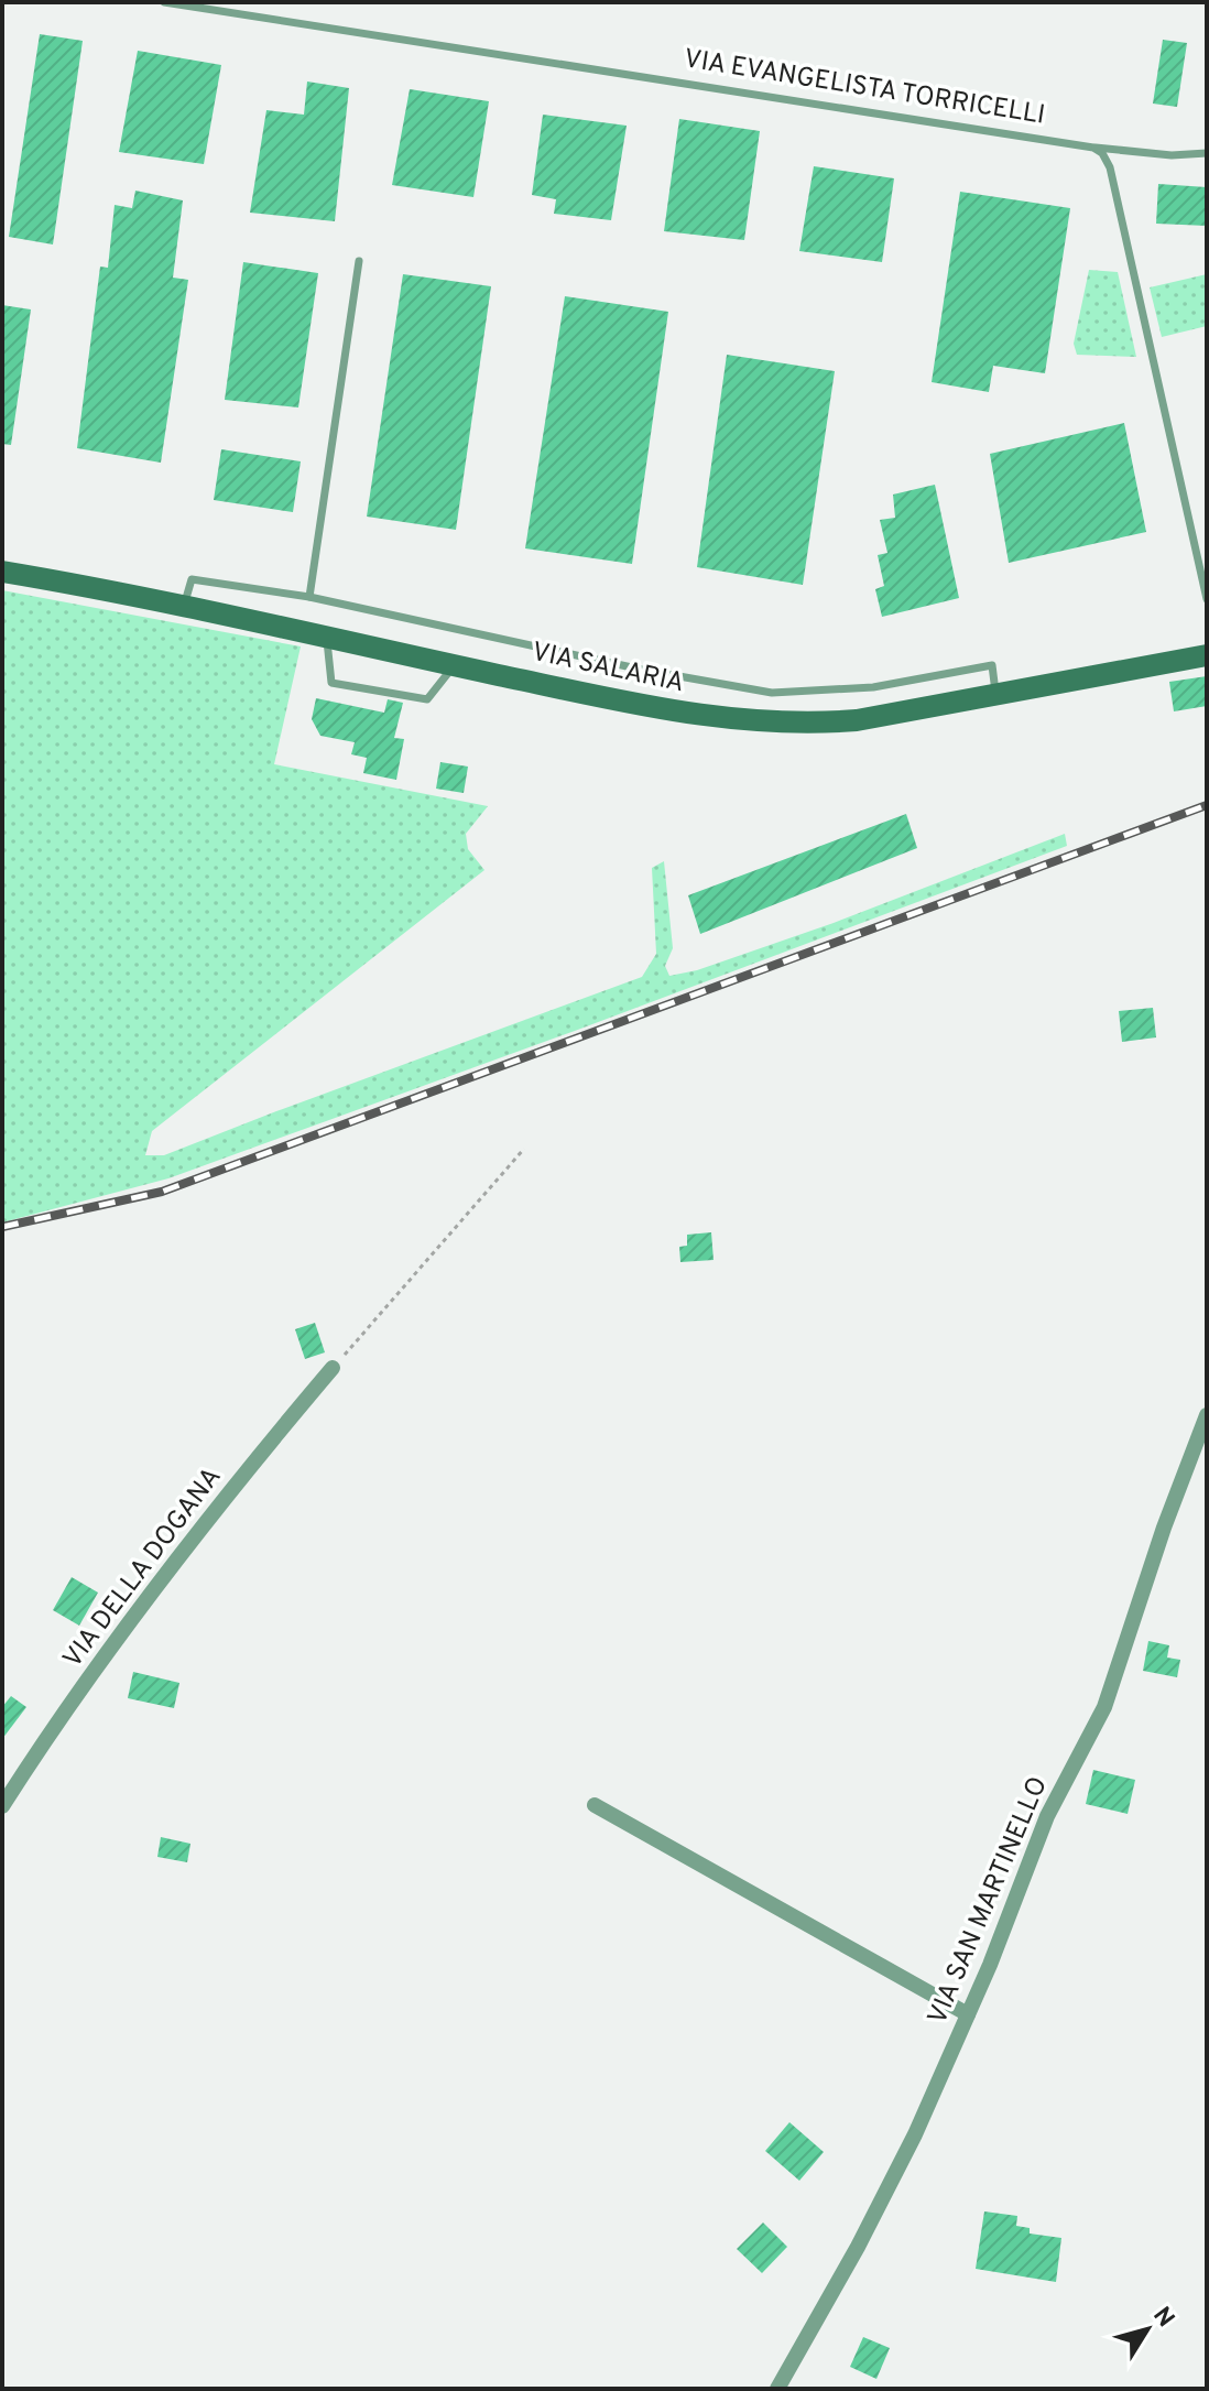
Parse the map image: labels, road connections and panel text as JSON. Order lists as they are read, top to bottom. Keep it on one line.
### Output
{"streets":{"main road":["VIA SALARIA"],"street":["VIA DELLA DOGANA","VIA SAN MARTINELLO"],"lane":["VIA EVANGELISTA TORRICELLI"]},"north":"top right"}
